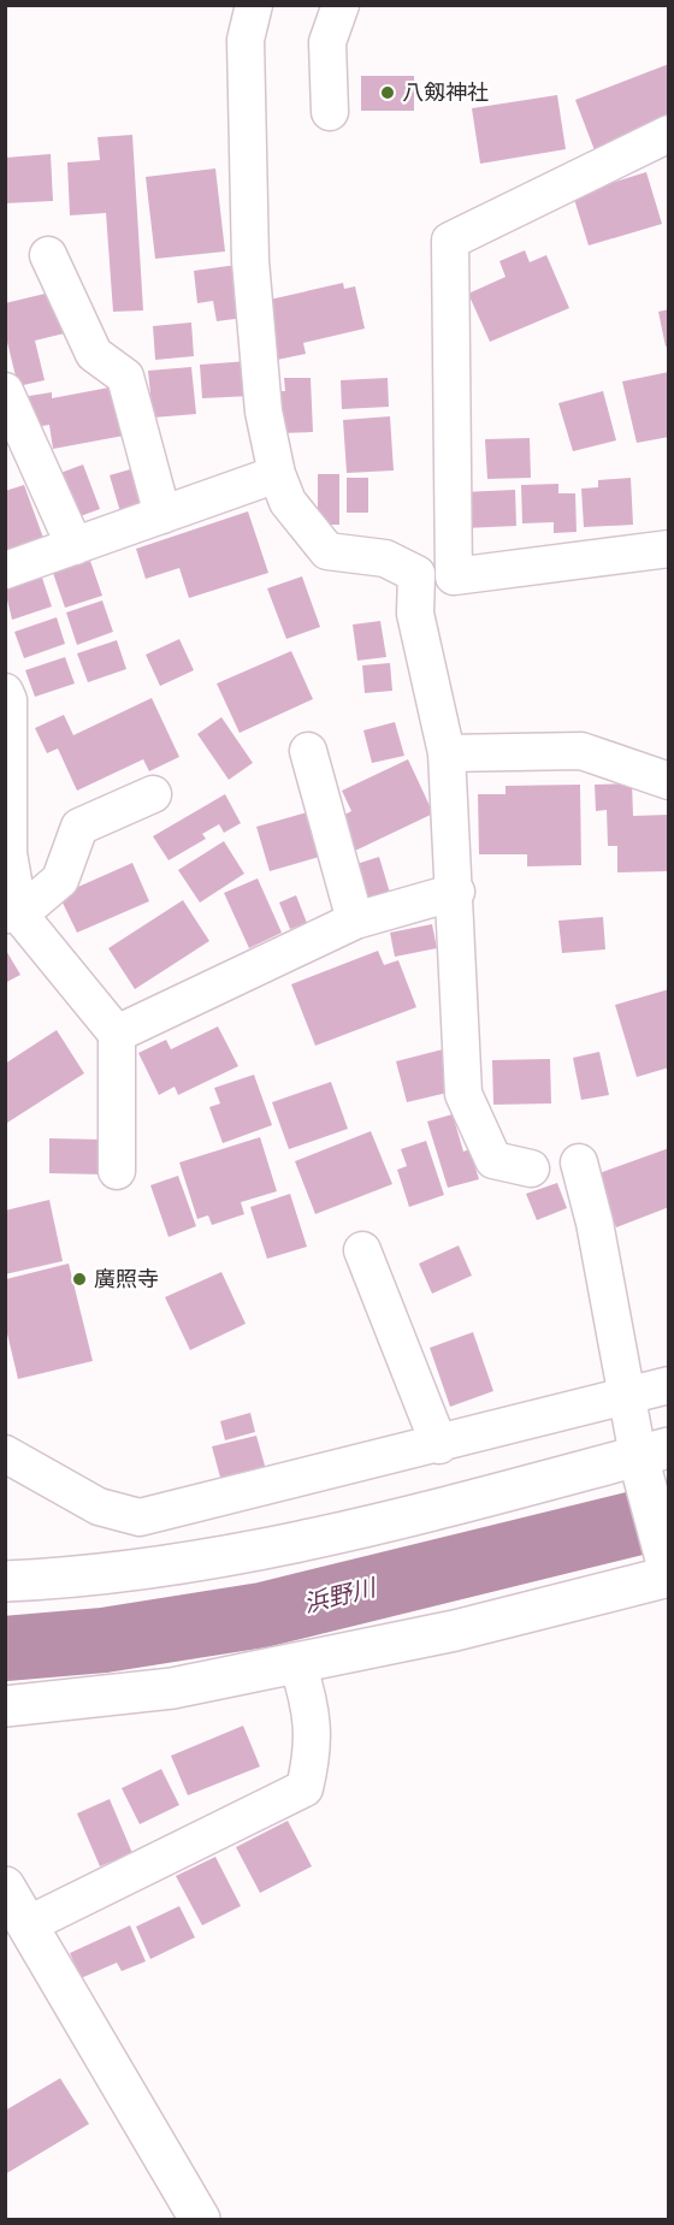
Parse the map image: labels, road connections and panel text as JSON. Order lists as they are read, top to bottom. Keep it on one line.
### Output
{"water":["浜野川"],"places":["八剱神社","廣照寺"]}
